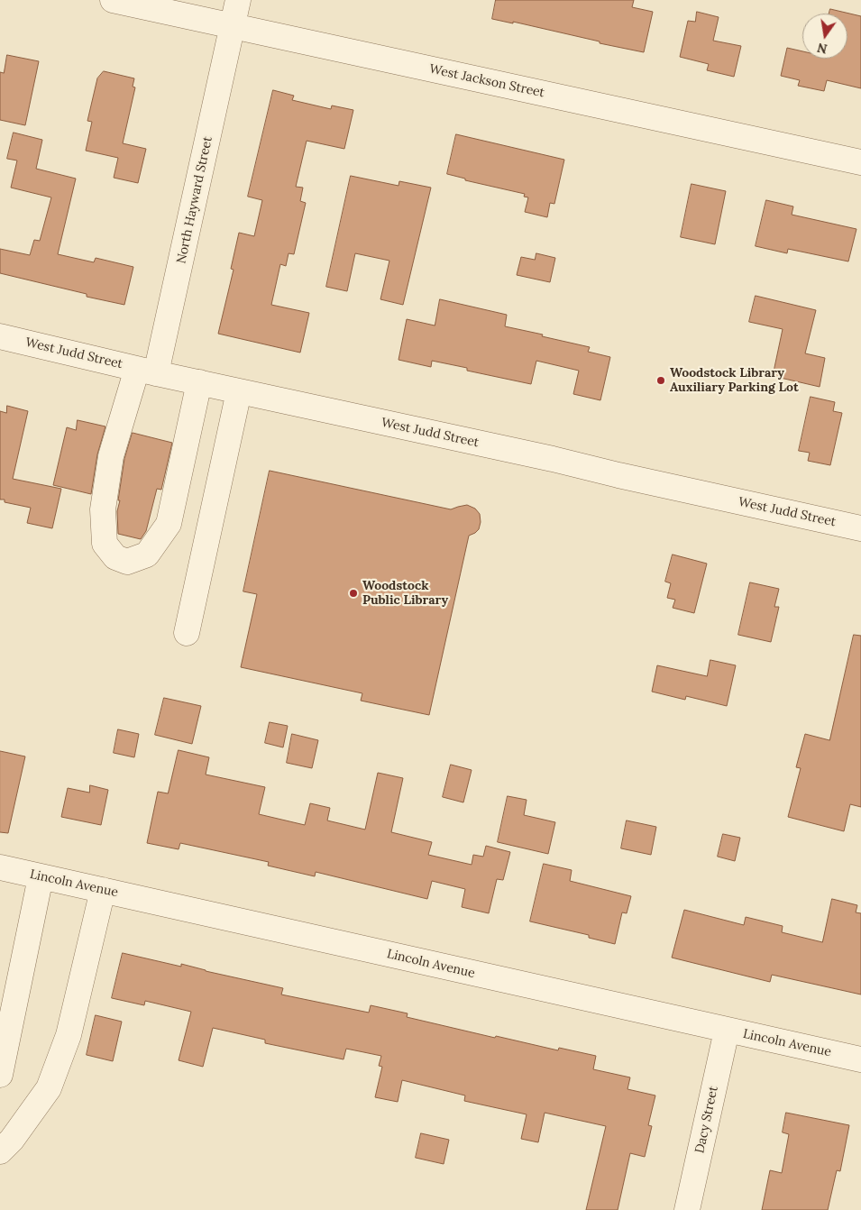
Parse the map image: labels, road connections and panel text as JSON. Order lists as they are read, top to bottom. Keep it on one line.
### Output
{"streets":{"street":["West Jackson Street","North Hayward Street","West Judd Street","Lincoln Avenue","Dacy Street"]},"crossings":[["West Jackson Street","North Hayward Street"],["North Hayward Street","West Judd Street"],["Lincoln Avenue","Dacy Street"]],"places":["Woodstock Library Auxiliary Parking Lot","Woodstock Public Library"],"north":"bottom"}
